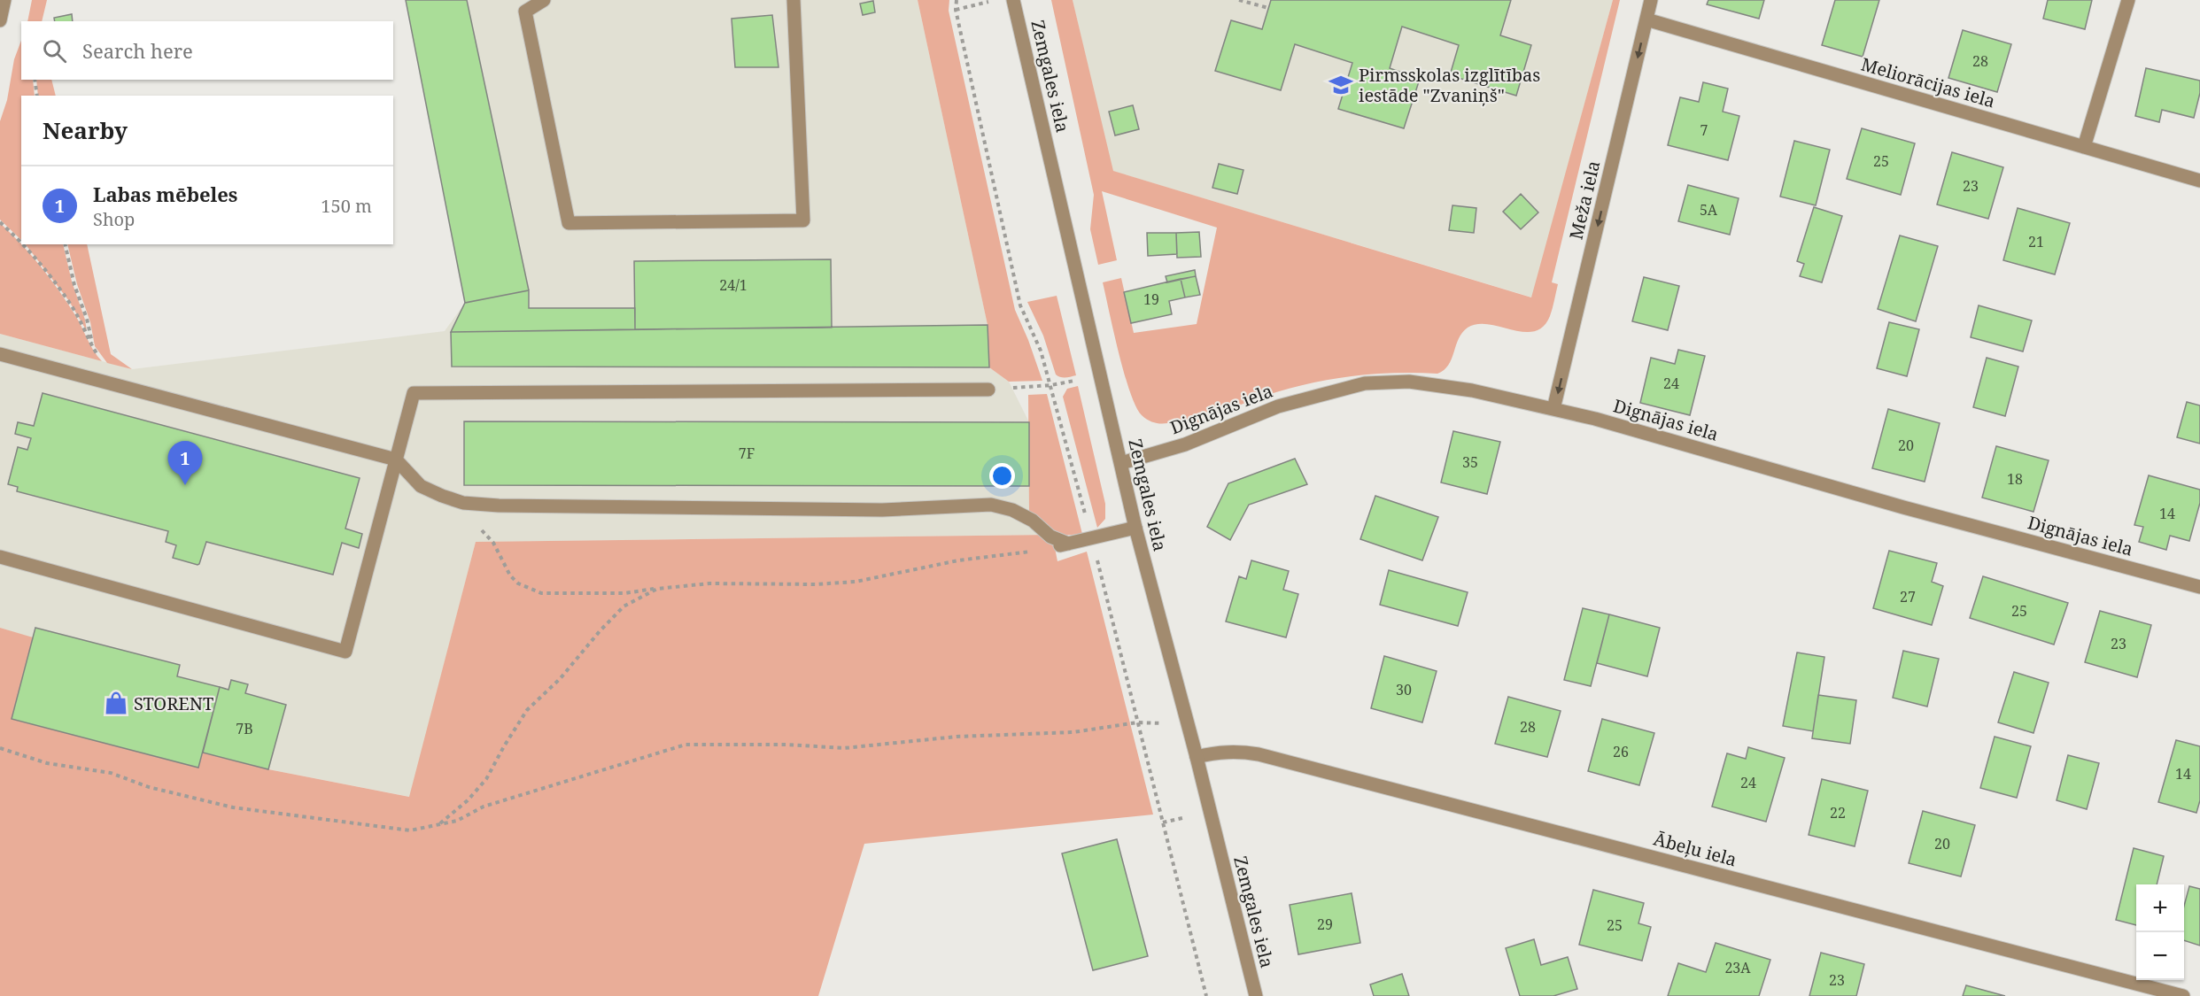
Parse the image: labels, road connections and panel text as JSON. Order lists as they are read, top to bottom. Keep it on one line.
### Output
{"streets":{"street":["Zemgales iela","Meliorācijas iela","Meža iela","Dignājas iela","Ābeļu iela"]},"crossings":[["Zemgales iela","Dignājas iela"],["Zemgales iela","Ābeļu iela"],["Meliorācijas iela","Meža iela"],["Meža iela","Dignājas iela"]],"one_way":["Meža iela"],"places":{"school or university":["Pirmsskolas izglītības iestāde \"Zvaniņš\""],"shop":["STORENT"]},"house_numbers":["28","7","25","23","5A","21","24/1","19","24","20","7F","35","18","14","27","25","23","30","28","7B","26","14","24","22","20","29","25","23A","23"],"page":{"search":"Search here","heading":"Nearby","list":[{"mark":"1","name":"Labas mēbeles","note":"Shop","value":"150 m"}],"pins":"1","map_buttons":["+","−"]}}
